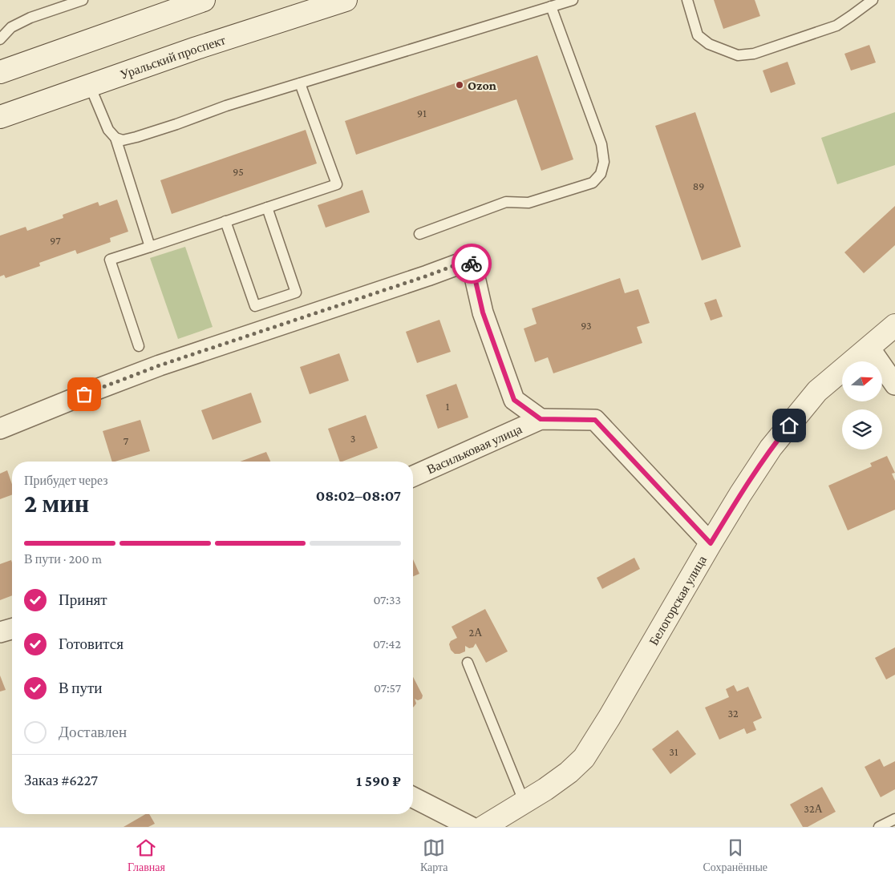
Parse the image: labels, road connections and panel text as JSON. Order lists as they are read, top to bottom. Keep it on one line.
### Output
{"streets":{"street":["Уральский проспект","Васильковая улица","Белогорская улица"]},"places":["Ozon"],"house_numbers":["91","95","89","97","93","1","3","7","2А","32","31","32А"],"north":"right","page":{"heading":["2 мин","Прибудет через","08:02–08:07"],"panel":["Заказ #6227","1 590 ₽"],"bar":"В пути · 200 m","list":[["Принят","07:33"],["Готовится","07:42"],["В пути","07:57"],"Доставлен"],"tabs":["Главная","Карта","Сохранённые"]}}
